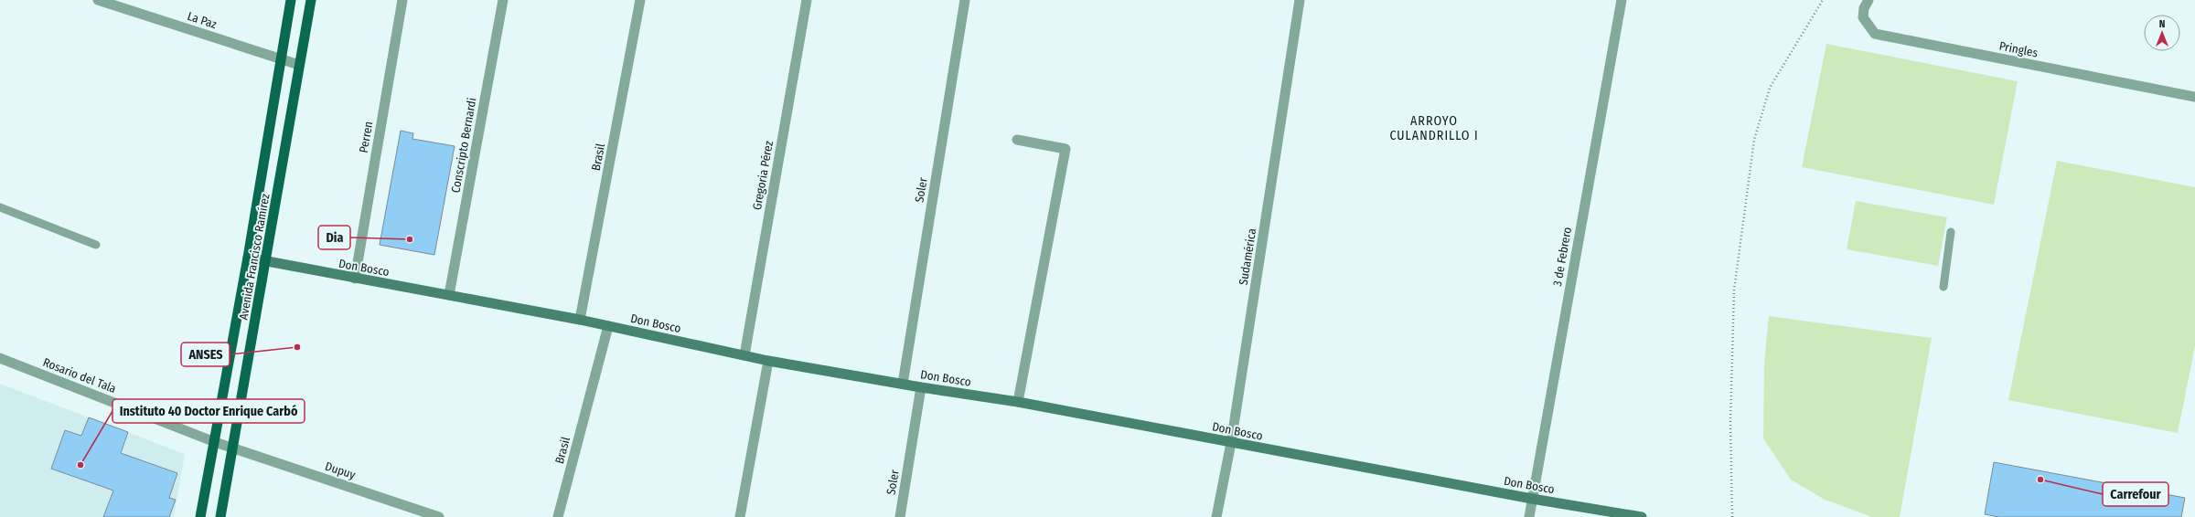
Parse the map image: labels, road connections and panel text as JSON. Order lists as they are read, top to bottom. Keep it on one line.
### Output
{"streets":{"main road":["Avenida Francisco Ramírez","Don Bosco"],"street":["La Paz","Pringles","Perren","Conscripto Bernardi","Brasil","Gregoria Pérez","Soler","Sudamérica","3 de Febrero","Rosario del Tala","Dupuy"]},"crossings":[["La Paz","Avenida Francisco Ramírez"],["Perren","Don Bosco"],["Conscripto Bernardi","Don Bosco"],["Brasil","Don Bosco"],["Gregoria Pérez","Don Bosco"],["Soler","Don Bosco"],["Avenida Francisco Ramírez","Don Bosco"],["Avenida Francisco Ramírez","Rosario del Tala"],["Avenida Francisco Ramírez","Dupuy"],["Sudamérica","Don Bosco"],["3 de Febrero","Don Bosco"],["Rosario del Tala","Dupuy"]],"districts":["ARROYO CULANDRILLO I"],"places":["Dia","ANSES","Instituto 40 Doctor Enrique Carbó","Carrefour"],"north":"top"}
